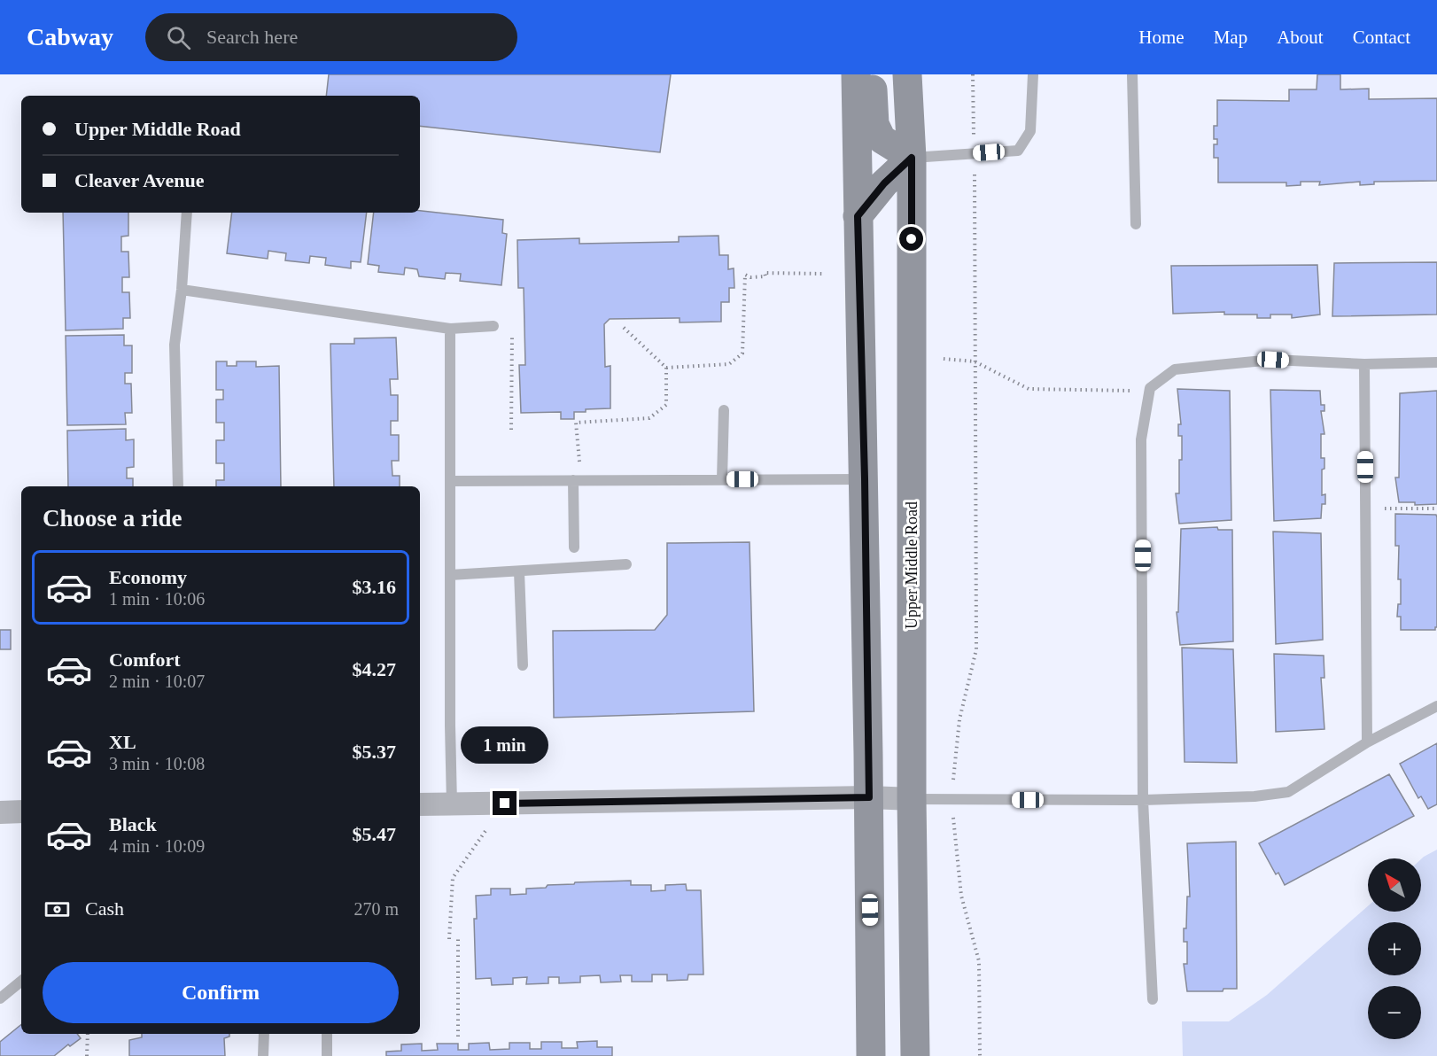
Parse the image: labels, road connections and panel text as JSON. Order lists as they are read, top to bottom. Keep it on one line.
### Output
{"streets":{"main road":["Upper Middle Road"]},"north":"top left","page":{"header":"Cabway","search":"Search here","nav":["Home","Map","About","Contact"],"banner":["Upper Middle Road","Cleaver Avenue"],"heading":"Choose a ride","list":[{"name":"Economy","note":"1 min · 10:06","value":"$3.16"},{"name":"Comfort","note":"2 min · 10:07","value":"$4.27"},{"name":"XL","note":"3 min · 10:08","value":"$5.37"},{"name":"Black","note":"4 min · 10:09","value":"$5.47"}],"bubble":"1 min","map_buttons":["+","−"],"pay":["Cash","270 m"],"buttons":"Confirm"}}
